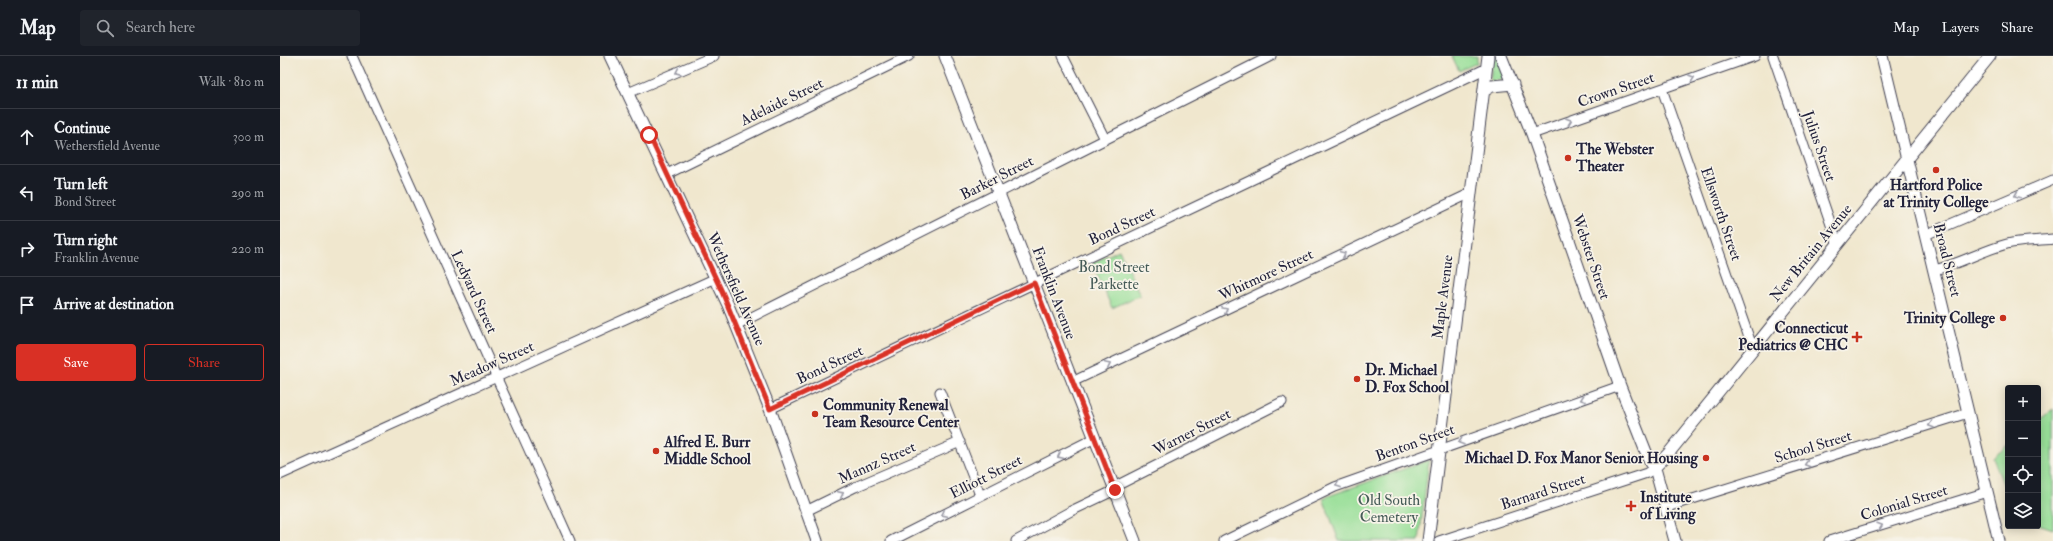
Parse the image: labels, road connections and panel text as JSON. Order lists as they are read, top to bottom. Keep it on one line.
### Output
{"streets":{"main road":["New Britain Avenue","Webster Street","Broad Street","Wethersfield Avenue","Franklin Avenue","Maple Avenue"],"street":["Crown Street","Adelaide Street","Julius Street","Barker Street","Ellsworth Street","Bond Street","Whitmore Street","Ledyard Street","Meadow Street","Warner Street","Benton Street","School Street","Mannz Street","Elliott Street","Barnard Street","Colonial Street"]},"crossings":[["Crown Street","Ellsworth Street"],["Crown Street","Webster Street"],["Adelaide Street","Wethersfield Avenue"],["Julius Street","New Britain Avenue"],["Barker Street","Wethersfield Avenue"],["Barker Street","Franklin Avenue"],["Ellsworth Street","New Britain Avenue"],["Bond Street","Wethersfield Avenue"],["Bond Street","Franklin Avenue"],["Bond Street","Maple Avenue"],["New Britain Avenue","Webster Street"],["New Britain Avenue","Broad Street"],["New Britain Avenue","Barnard Street"],["Webster Street","Benton Street"],["Webster Street","School Street"],["Webster Street","Barnard Street"],["Broad Street","School Street"],["Broad Street","Colonial Street"],["Whitmore Street","Franklin Avenue"],["Whitmore Street","Maple Avenue"],["Wethersfield Avenue","Meadow Street"],["Wethersfield Avenue","Mannz Street"],["Ledyard Street","Meadow Street"],["Franklin Avenue","Warner Street"],["Franklin Avenue","Elliott Street"],["Maple Avenue","Benton Street"]],"one_way":["Crown Street","Whitmore Street","Benton Street","School Street","Mannz Street","Elliott Street","Colonial Street"],"parks":["Bond Street Parkette","Old South Cemetery"],"places":{"other":["The Webster Theater","Hartford Police at Trinity College","Trinity College","Dr. Michael D. Fox School","Community Renewal Team Resource Center","Alfred E. Burr Middle School","Michael D. Fox Manor Senior Housing"],"health":["Connecticut Pediatrics @ CHC","Institute of Living"]},"page":{"header":"Map","search":"Search here","nav":["Map","Layers","Share"],"heading":["11 min","Walk · 810 m"],"list":[["Continue","Wethersfield Avenue","300 m"],["Turn left","Bond Street","290 m"],["Turn right","Franklin Avenue","220 m"],"Arrive at destination"],"buttons":["Save","Share"],"map_buttons":["+","−"]}}
